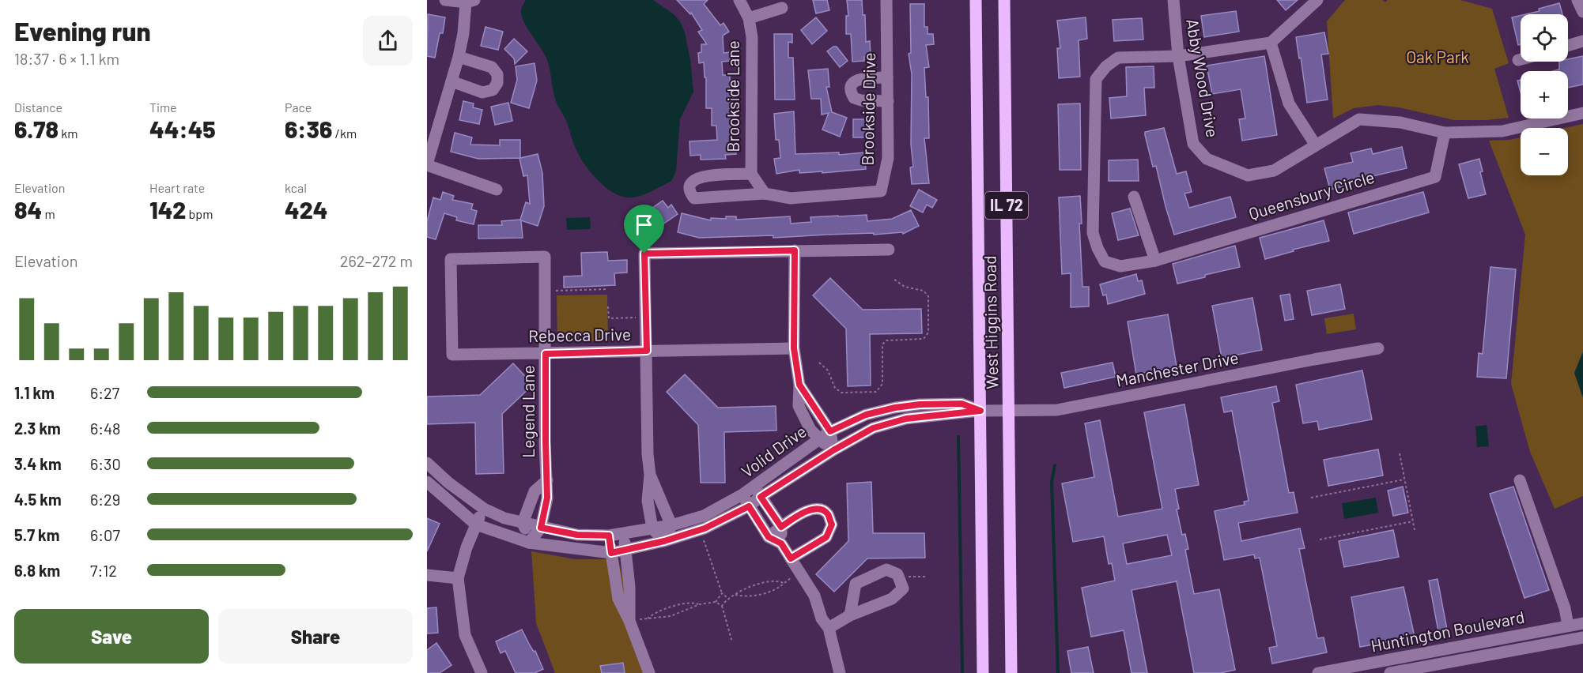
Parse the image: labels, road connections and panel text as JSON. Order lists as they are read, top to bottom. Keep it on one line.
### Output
{"streets":{"main road":["IL 72","West Higgins Road"],"street":["Abby Wood Drive","Brookside Lane","Brookside Drive","Queensbury Circle","Rebecca Drive","Manchester Drive","Legend Lane","Volid Drive","Huntington Boulevard"]},"crossings":[["Abby Wood Drive","Queensbury Circle"],["West Higgins Road","Manchester Drive"],["West Higgins Road","Volid Drive"],["Rebecca Drive","Legend Lane"],["Manchester Drive","Volid Drive"],["Legend Lane","Volid Drive"]],"parks":["Oak Park"],"page":{"heading":["Evening run","18:37 · 6 × 1.1 km"],"map_buttons":["+","−"],"stats":[["Distance","6.78 km"],["Time","44:45"],["Pace","6:36 /km"],["Elevation","84 m"],["Heart rate","142 bpm"],["kcal","424"]],"chart":["Elevation","262–272 m"],"list":[{"name":"1.1 km","note":"6:27"},{"name":"2.3 km","note":"6:48"},{"name":"3.4 km","note":"6:30"},{"name":"4.5 km","note":"6:29"},{"name":"5.7 km","note":"6:07"},{"name":"6.8 km","note":"7:12"}],"buttons":["Save","Share"]}}
